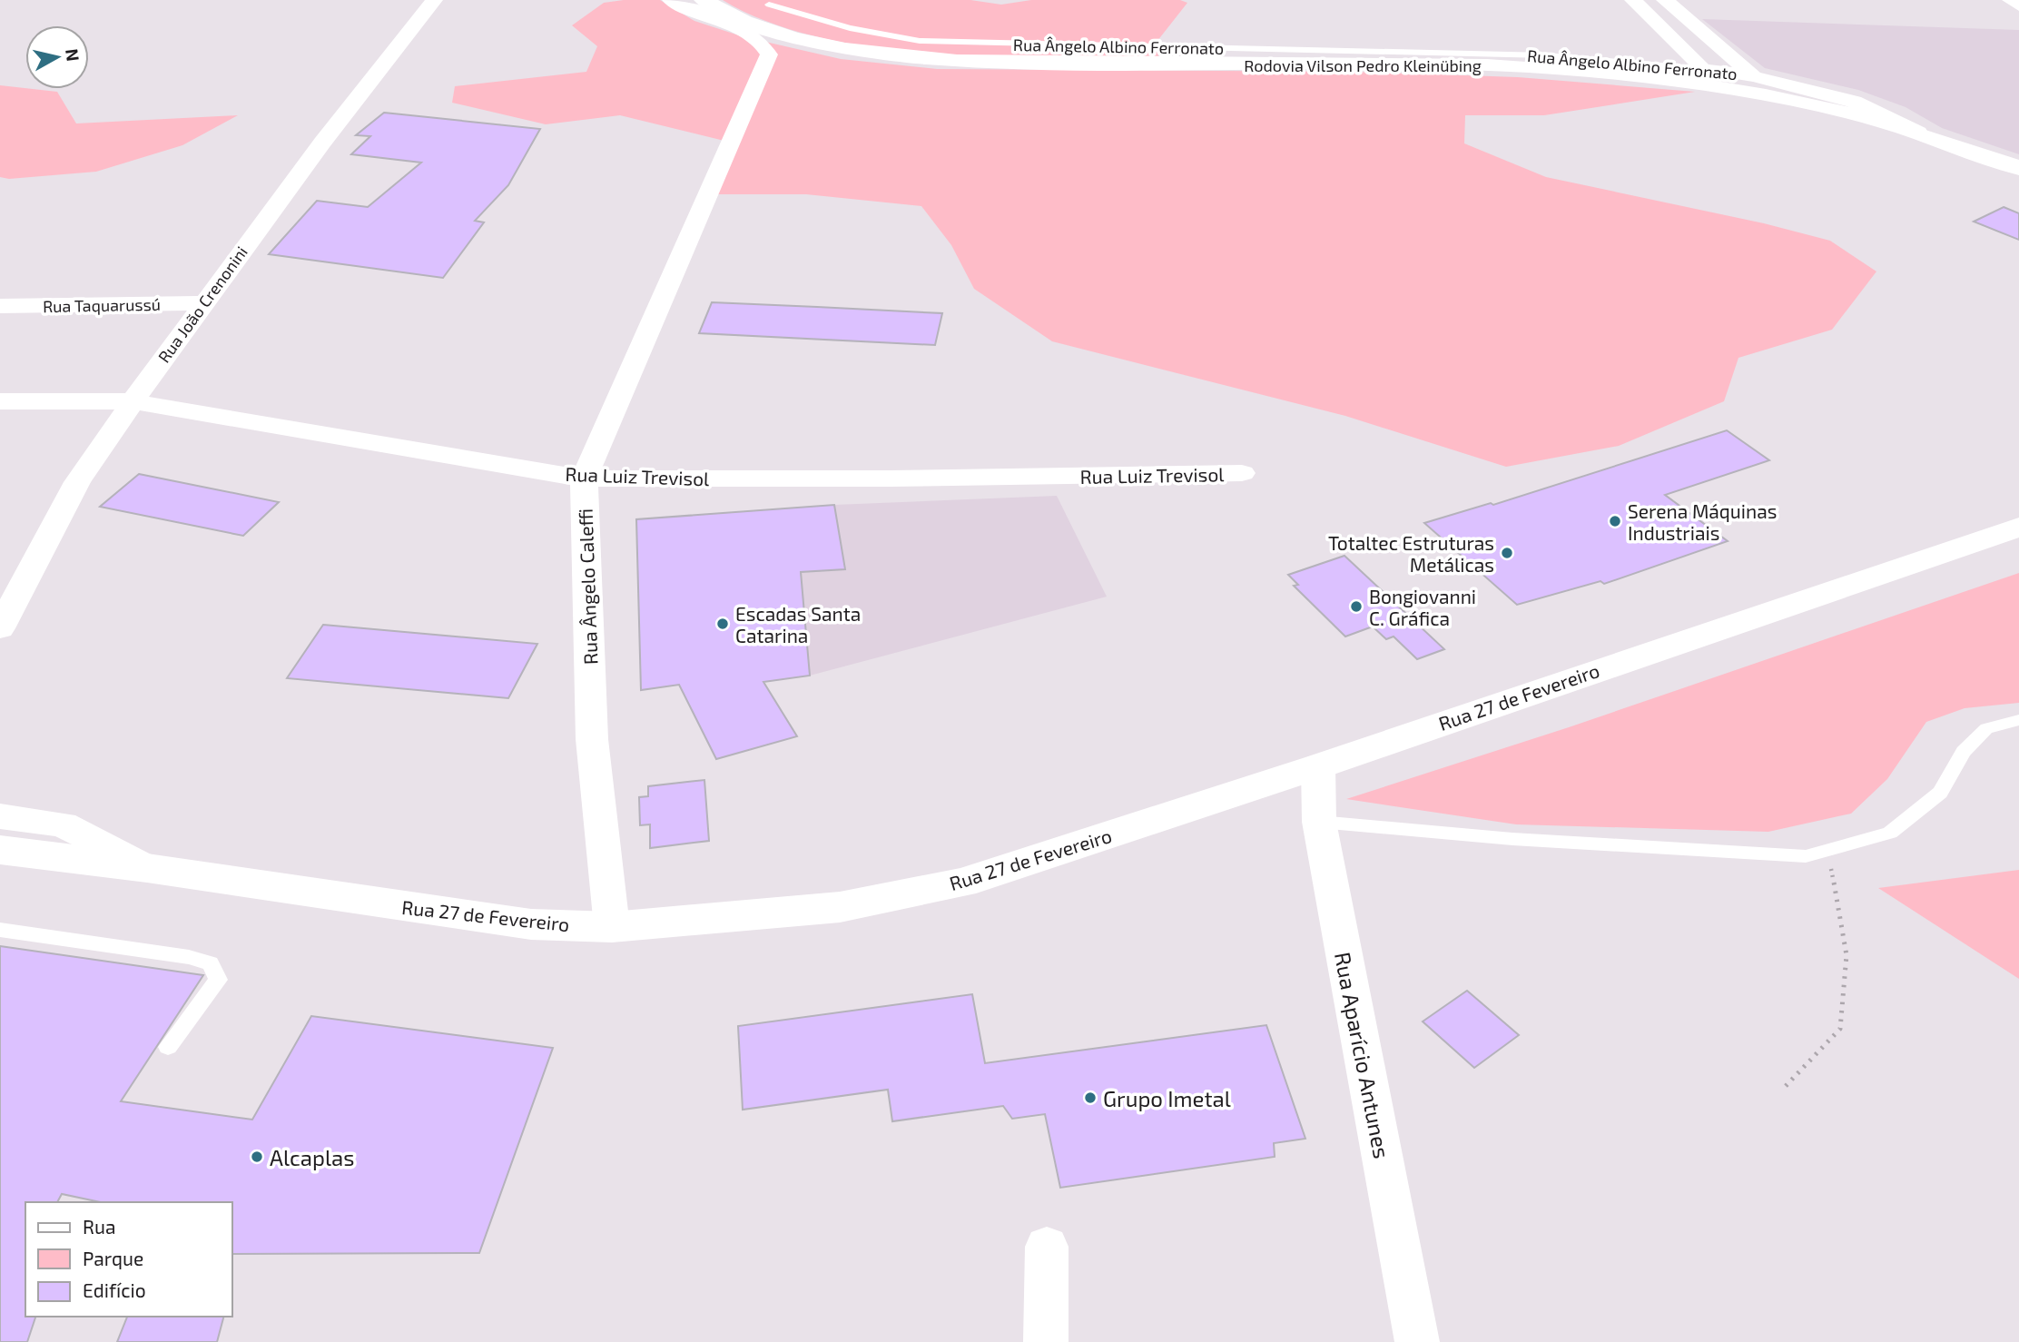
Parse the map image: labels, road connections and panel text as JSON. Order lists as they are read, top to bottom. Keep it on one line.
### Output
{"streets":{"main road":["Rodovia Vilson Pedro Kleinübing","Rua 27 de Fevereiro"],"street":["Rua Ângelo Albino Ferronato","Rua João Crenonini","Rua Taquarussú","Rua Luiz Trevisol","Rua Ângelo Caleffi","Rua Aparício Antunes"]},"crossings":[["Rua Ângelo Albino Ferronato","Rodovia Vilson Pedro Kleinübing"],["Rua João Crenonini","Rua Taquarussú"],["Rua João Crenonini","Rua Luiz Trevisol"],["Rua Luiz Trevisol","Rua Ângelo Caleffi"],["Rua Ângelo Caleffi","Rua 27 de Fevereiro"],["Rua 27 de Fevereiro","Rua Aparício Antunes"]],"places":["Serena Máquinas Industriais","Totaltec Estruturas Metálicas","Bongiovanni C. Gráfica","Escadas Santa Catarina","Grupo Imetal","Alcaplas"],"legend":["Rua","Parque","Edifício"],"north":"right"}
